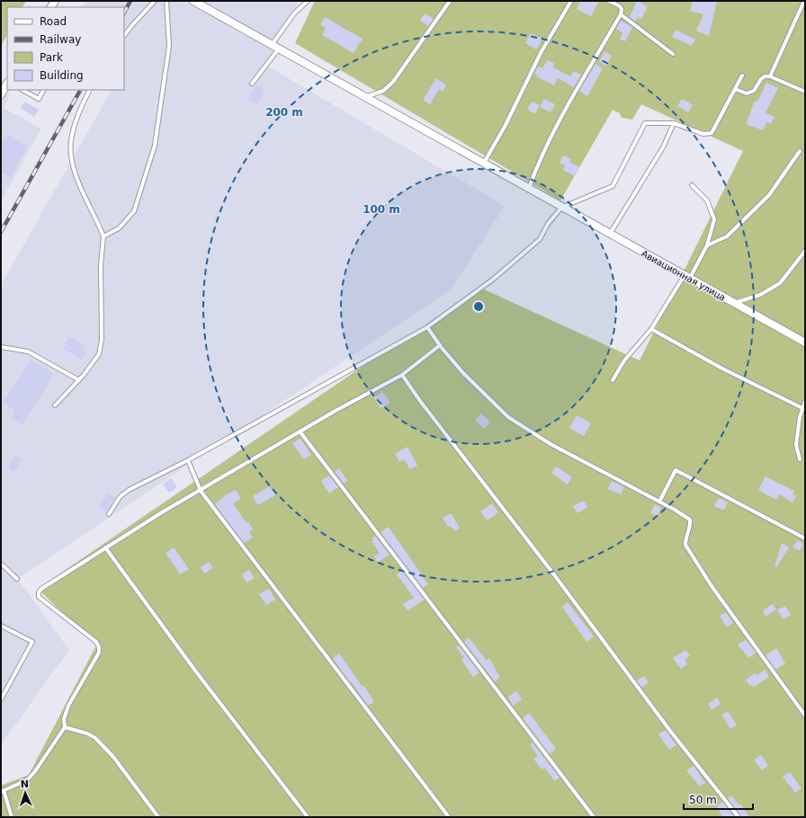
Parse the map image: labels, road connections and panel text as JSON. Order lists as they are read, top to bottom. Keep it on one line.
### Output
{"streets":{"street":["Авиационная улица"]},"legend":["Road","Railway","Park","Building"],"scale_bar":"50 m","north":"top","rings":["200 m","100 m"]}
